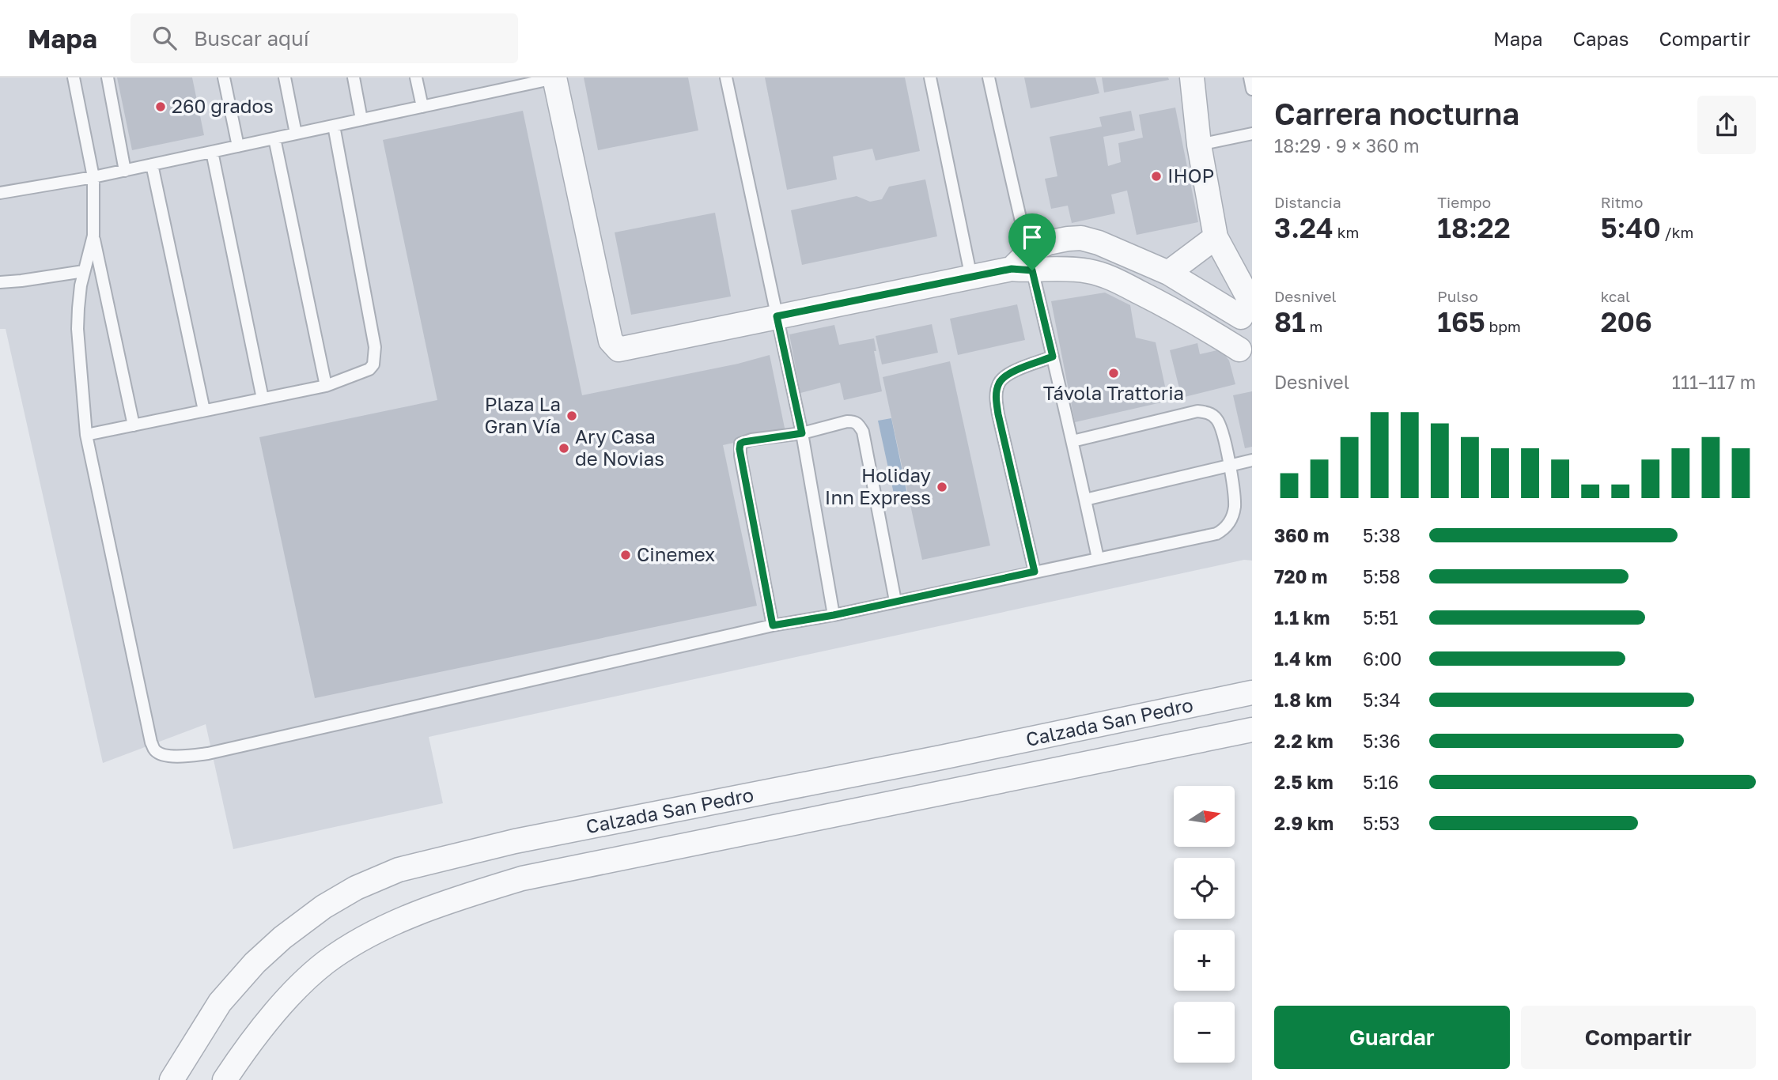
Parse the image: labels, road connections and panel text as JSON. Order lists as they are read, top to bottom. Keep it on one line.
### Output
{"streets":{"street":["Calzada San Pedro"]},"places":["260 grados","IHOP","Távola Trattoria","Plaza La Gran Vía","Ary Casa de Novias","Holiday Inn Express","Cinemex"],"north":"right","page":{"header":"Mapa","search":"Buscar aquí","nav":["Mapa","Capas","Compartir"],"heading":["Carrera nocturna","18:29 · 9 × 360 m"],"stats":[["Distancia","3.24 km"],["Tiempo","18:22"],["Ritmo","5:40 /km"],["Desnivel","81 m"],["Pulso","165 bpm"],["kcal","206"]],"chart":["Desnivel","111–117 m"],"list":[{"name":"360 m","note":"5:38"},{"name":"720 m","note":"5:58"},{"name":"1.1 km","note":"5:51"},{"name":"1.4 km","note":"6:00"},{"name":"1.8 km","note":"5:34"},{"name":"2.2 km","note":"5:36"},{"name":"2.5 km","note":"5:16"},{"name":"2.9 km","note":"5:53"}],"map_buttons":["+","−"],"buttons":["Guardar","Compartir"]}}
